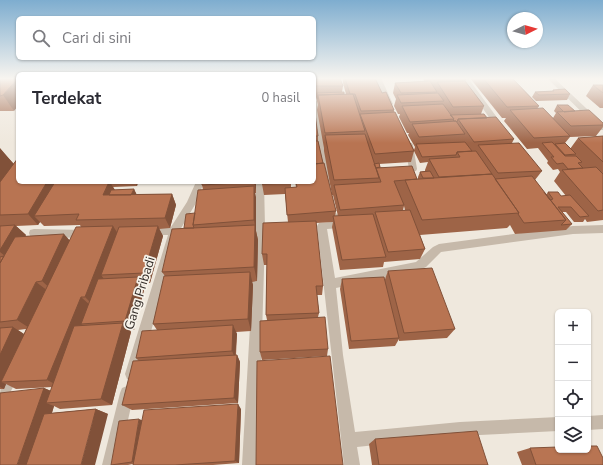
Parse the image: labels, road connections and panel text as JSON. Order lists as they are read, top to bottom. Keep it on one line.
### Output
{"streets":{"street":["Gang Pribadi"]},"north":"right","page":{"search":"Cari di sini","heading":["Terdekat","0 hasil"],"map_buttons":["+","−"]}}
